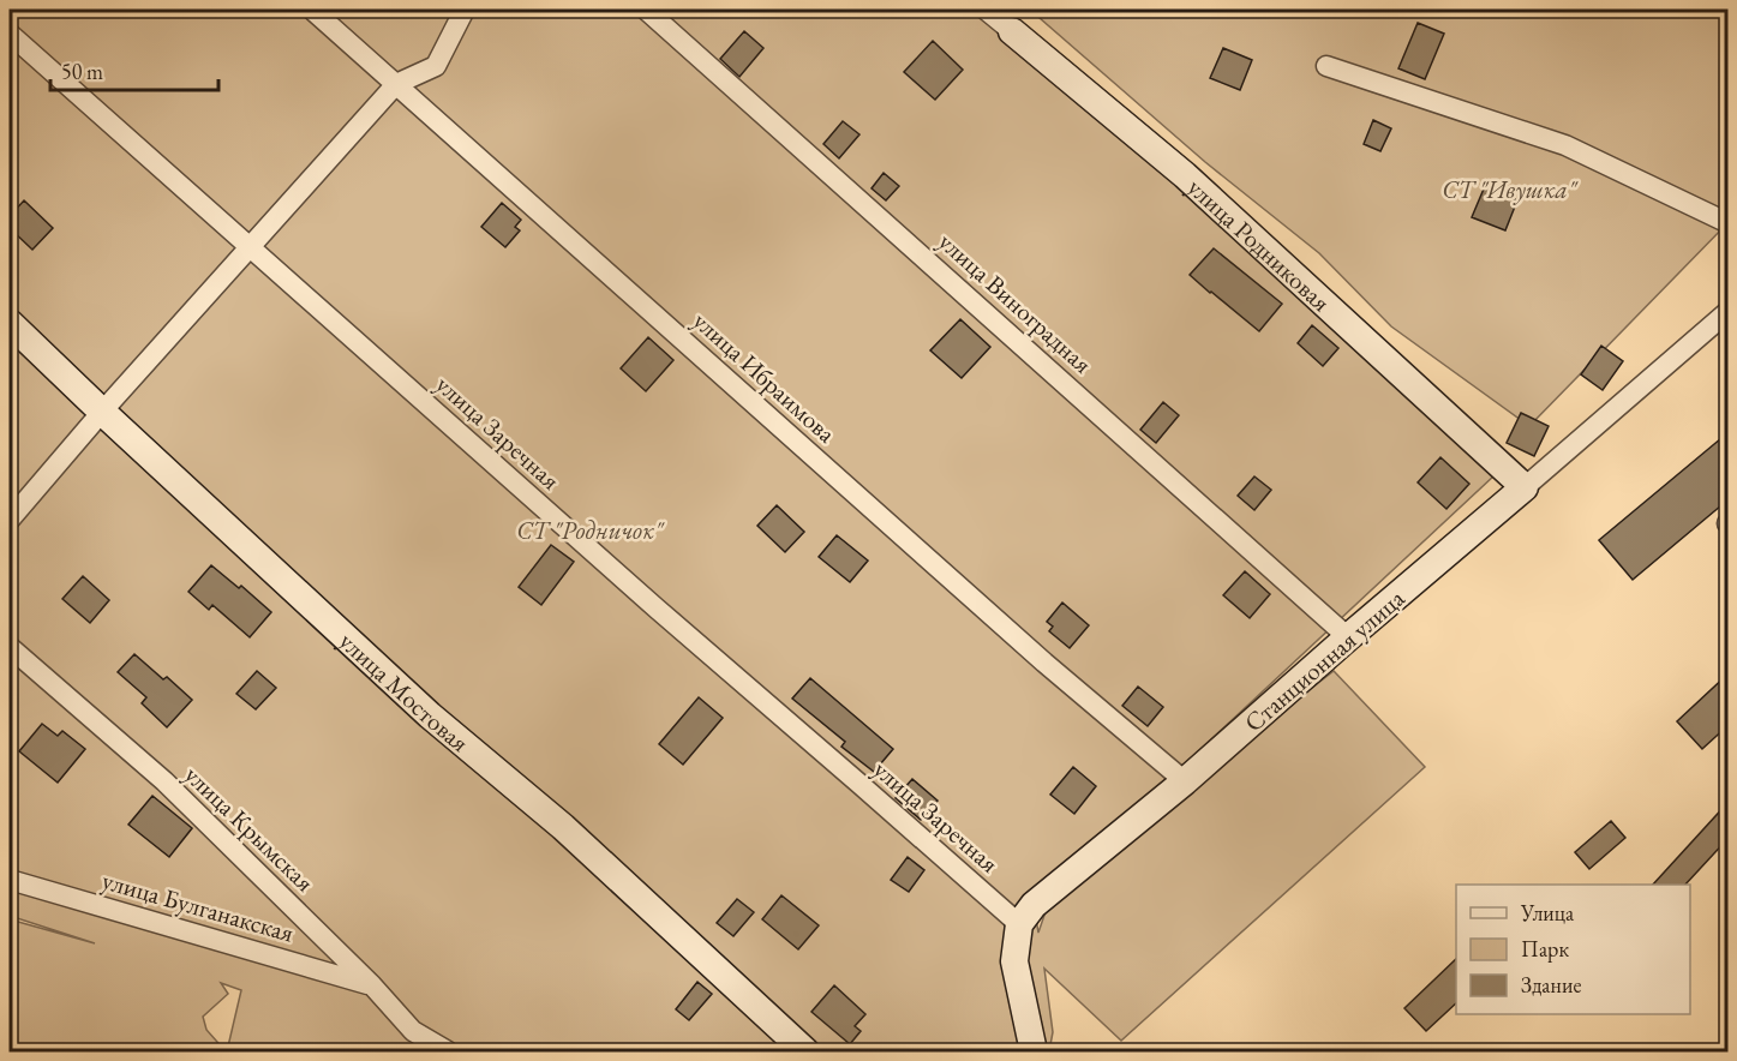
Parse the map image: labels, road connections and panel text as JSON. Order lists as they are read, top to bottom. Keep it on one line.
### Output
{"streets":{"street":["улица Родниковая","улица Виноградная","улица Ибраимова","улица Заречная","Станционная улица","улица Мостовая","улица Крымская","улица Булганакская"]},"crossings":[["улица Родниковая","Станционная улица"],["улица Виноградная","Станционная улица"],["улица Ибраимова","Станционная улица"],["улица Заречная","Станционная улица"],["улица Крымская","улица Булганакская"]],"parks":["СТ \"Ивушка\"","СТ \"Родничок\""],"legend":["Улица","Парк","Здание"],"scale_bar":"50 m"}
